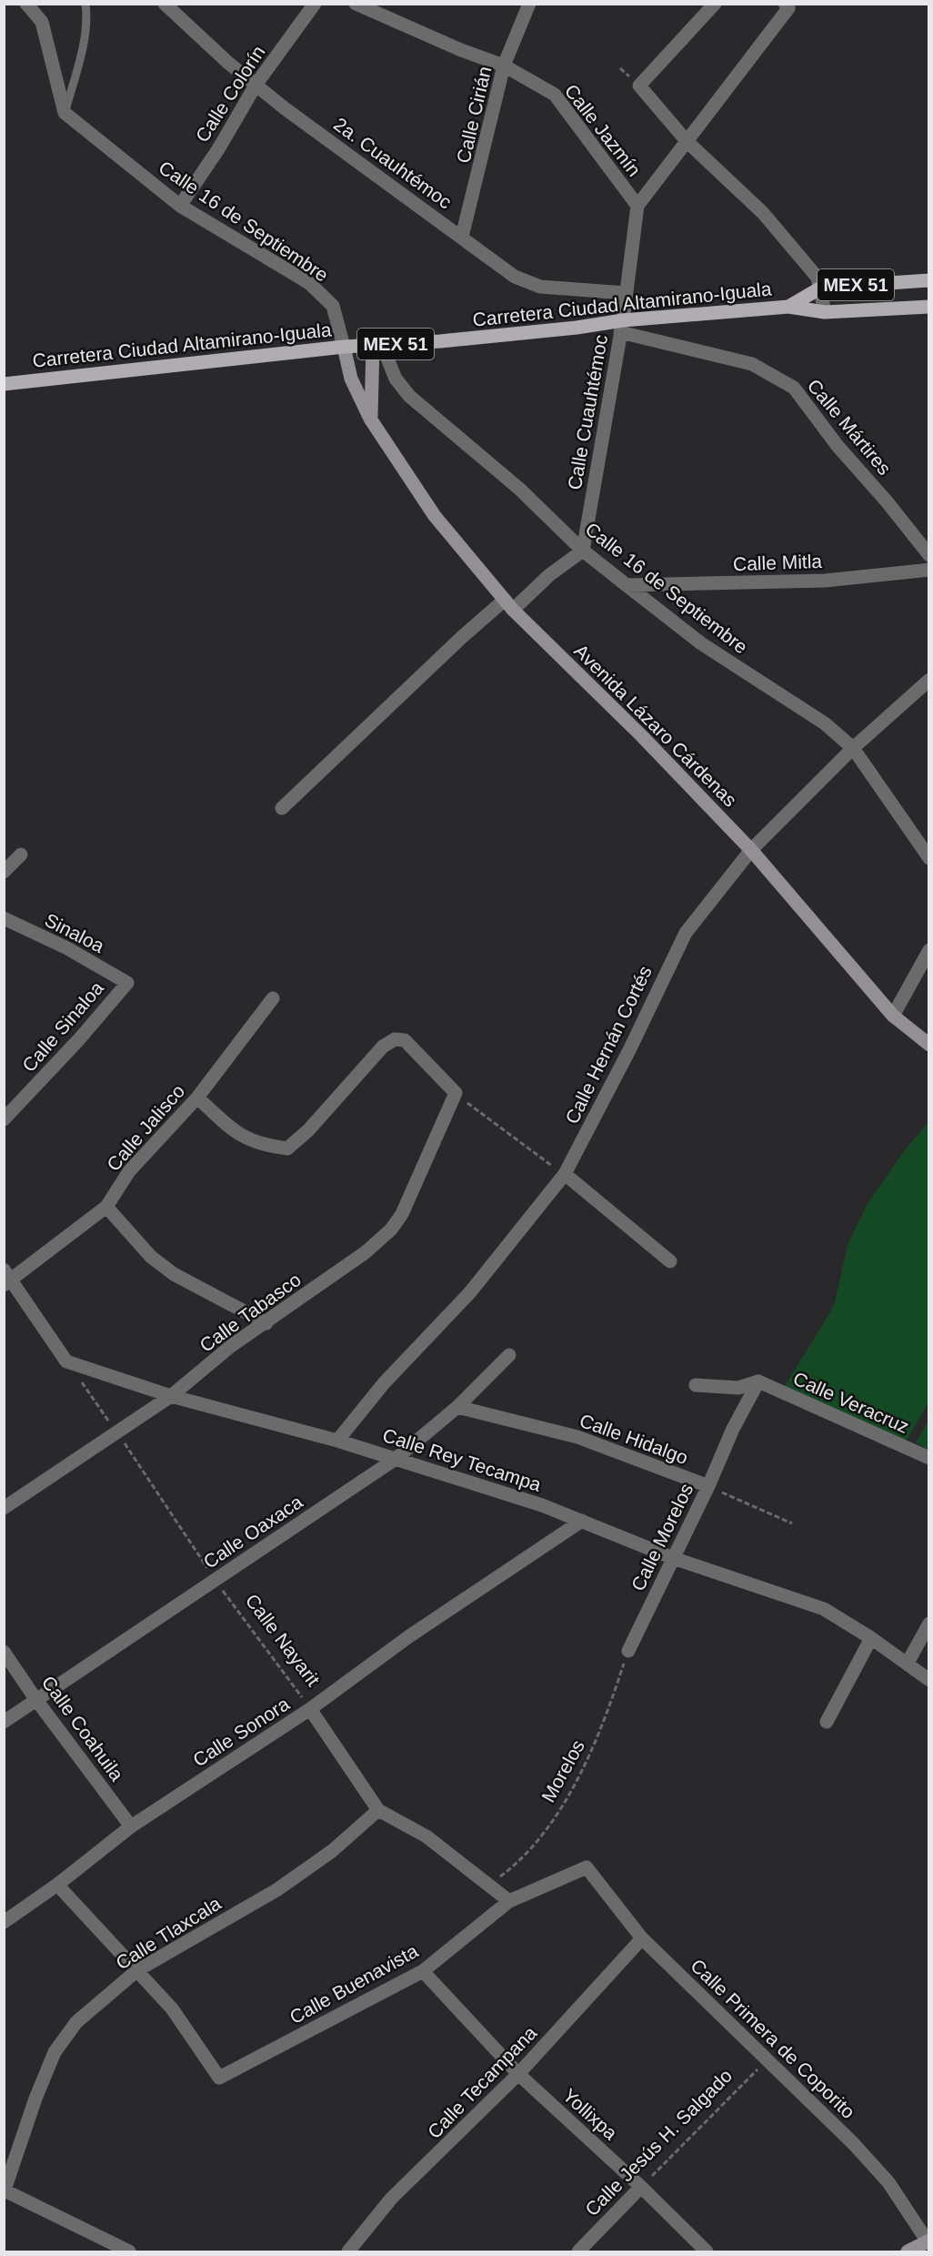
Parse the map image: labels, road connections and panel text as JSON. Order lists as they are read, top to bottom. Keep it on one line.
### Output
{"streets":{"main road":["MEX 51","Carretera Ciudad Altamirano-Iguala","Avenida Lázaro Cárdenas"],"street":["Calle Colorín","Calle Cirián","Calle Jazmín","2a. Cuauhtémoc","Calle 16 de Septiembre","Calle Cuauhtémoc","Calle Mártires","Calle Mitla","Sinaloa","Calle Sinaloa","Calle Hernán Cortés","Calle Jalisco","Calle Tabasco","Calle Veracruz","Calle Hidalgo","Calle Rey Tecampa","Calle Oaxaca","Calle Morelos","Calle Nayarit","Calle Coahuila","Calle Sonora","Calle Tlaxcala","Calle Buenavista","Calle Primera de Coporito","Calle Tecampana","Yollixpa","Calle Jesús H. Salgado"],"path":["Morelos"]},"crossings":[["Calle Colorín","2a. Cuauhtémoc"],["Calle Colorín","Calle 16 de Septiembre"],["Calle Cirián","Calle Jazmín"],["Calle Cirián","2a. Cuauhtémoc"],["Calle Jazmín","Calle Cuauhtémoc"],["2a. Cuauhtémoc","Calle Cuauhtémoc"],["Calle 16 de Septiembre","Carretera Ciudad Altamirano-Iguala"],["Calle 16 de Septiembre","Calle Cuauhtémoc"],["Calle 16 de Septiembre","Calle Mitla"],["Calle 16 de Septiembre","Avenida Lázaro Cárdenas"],["Calle 16 de Septiembre","Calle Hernán Cortés"],["Carretera Ciudad Altamirano-Iguala","Calle Cuauhtémoc"],["Carretera Ciudad Altamirano-Iguala","Calle Mártires"],["Carretera Ciudad Altamirano-Iguala","Avenida Lázaro Cárdenas"],["Calle Cuauhtémoc","Calle Mártires"],["Avenida Lázaro Cárdenas","Calle Hernán Cortés"],["Sinaloa","Calle Sinaloa"],["Calle Hernán Cortés","Calle Rey Tecampa"],["Calle Tabasco","Calle Rey Tecampa"],["Calle Tabasco","Calle Nayarit"],["Calle Veracruz","Calle Morelos"],["Calle Hidalgo","Calle Oaxaca"],["Calle Hidalgo","Calle Morelos"],["Calle Rey Tecampa","Calle Oaxaca"],["Calle Rey Tecampa","Calle Morelos"],["Calle Rey Tecampa","Calle Nayarit"],["Calle Rey Tecampa","Calle Sonora"],["Calle Oaxaca","Calle Nayarit"],["Calle Oaxaca","Calle Coahuila"],["Calle Morelos","Morelos"],["Calle Nayarit","Calle Sonora"],["Calle Nayarit","Morelos"],["Calle Nayarit","Calle Tlaxcala"],["Calle Nayarit","Calle Buenavista"],["Calle Coahuila","Calle Sonora"],["Calle Tlaxcala","Calle Buenavista"],["Calle Buenavista","Calle Primera de Coporito"],["Calle Buenavista","Yollixpa"],["Calle Primera de Coporito","Calle Tecampana"],["Calle Primera de Coporito","Calle Jesús H. Salgado"],["Calle Tecampana","Yollixpa"],["Yollixpa","Calle Jesús H. Salgado"]]}
